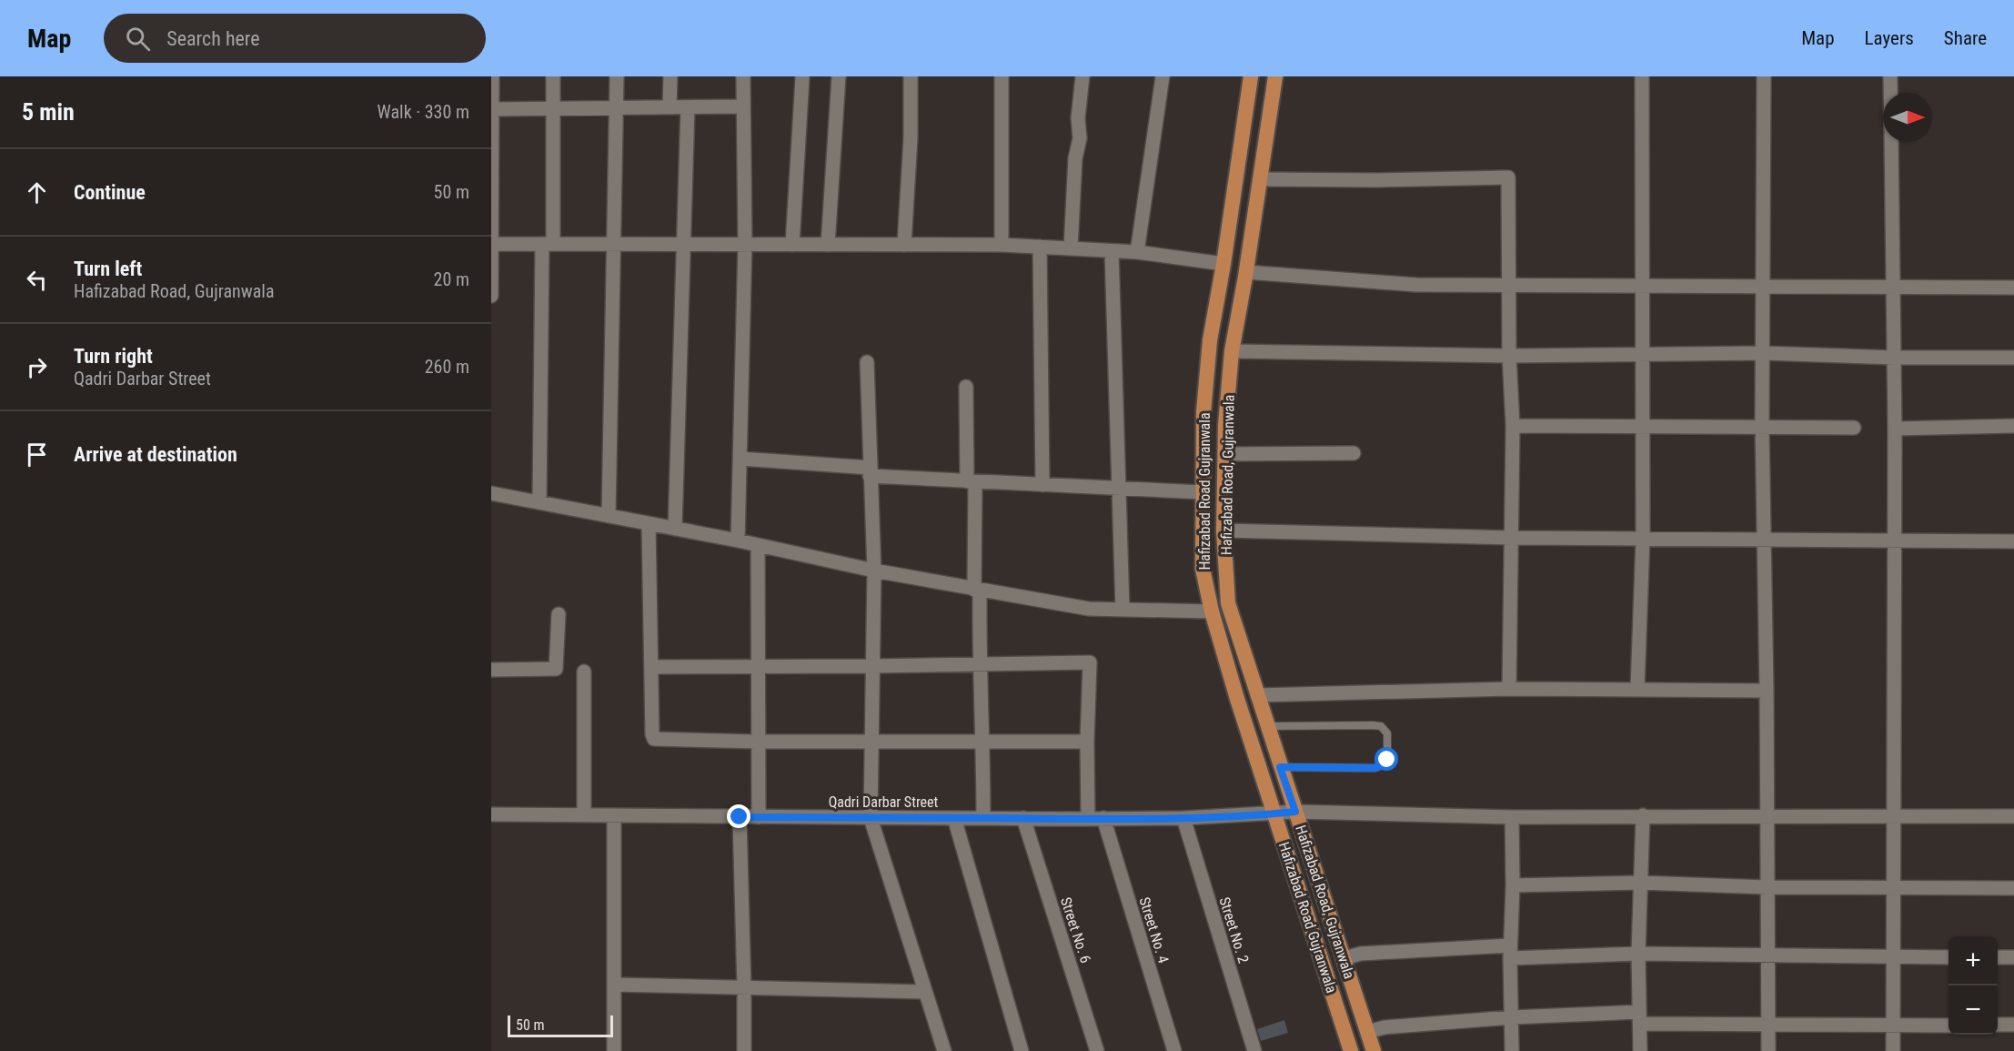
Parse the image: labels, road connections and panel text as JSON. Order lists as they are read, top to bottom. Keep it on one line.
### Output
{"streets":{"main road":["Hafizabad Road, Gujranwala","Hafizabad Road Gujranwala"],"street":["Qadri Darbar Street","Street No. 6","Street No. 4","Street No. 2"]},"crossings":[["Hafizabad Road, Gujranwala","Qadri Darbar Street"],["Hafizabad Road Gujranwala","Qadri Darbar Street"],["Qadri Darbar Street","Street No. 6"],["Qadri Darbar Street","Street No. 4"],["Qadri Darbar Street","Street No. 2"]],"scale_bar":"50 m","north":"right","page":{"header":"Map","search":"Search here","nav":["Map","Layers","Share"],"heading":["5 min","Walk · 330 m"],"list":[["Continue","50 m"],["Turn left","Hafizabad Road, Gujranwala","20 m"],["Turn right","Qadri Darbar Street","260 m"],"Arrive at destination"],"map_buttons":["+","−"],"scale":"50 m"}}
